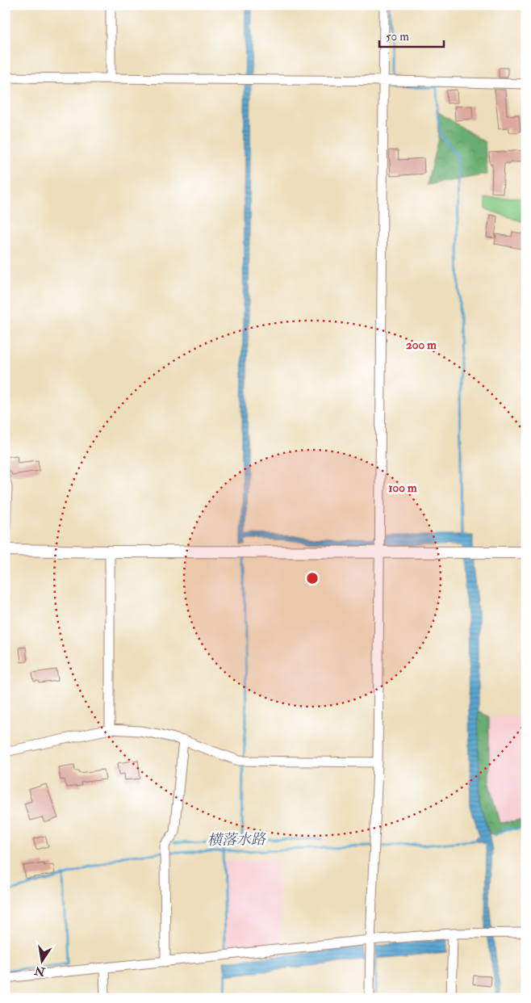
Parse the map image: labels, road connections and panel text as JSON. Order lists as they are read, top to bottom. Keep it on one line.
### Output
{"water":["横落水路"],"scale_bar":"50 m","north":"bottom","rings":["200 m","100 m"]}
